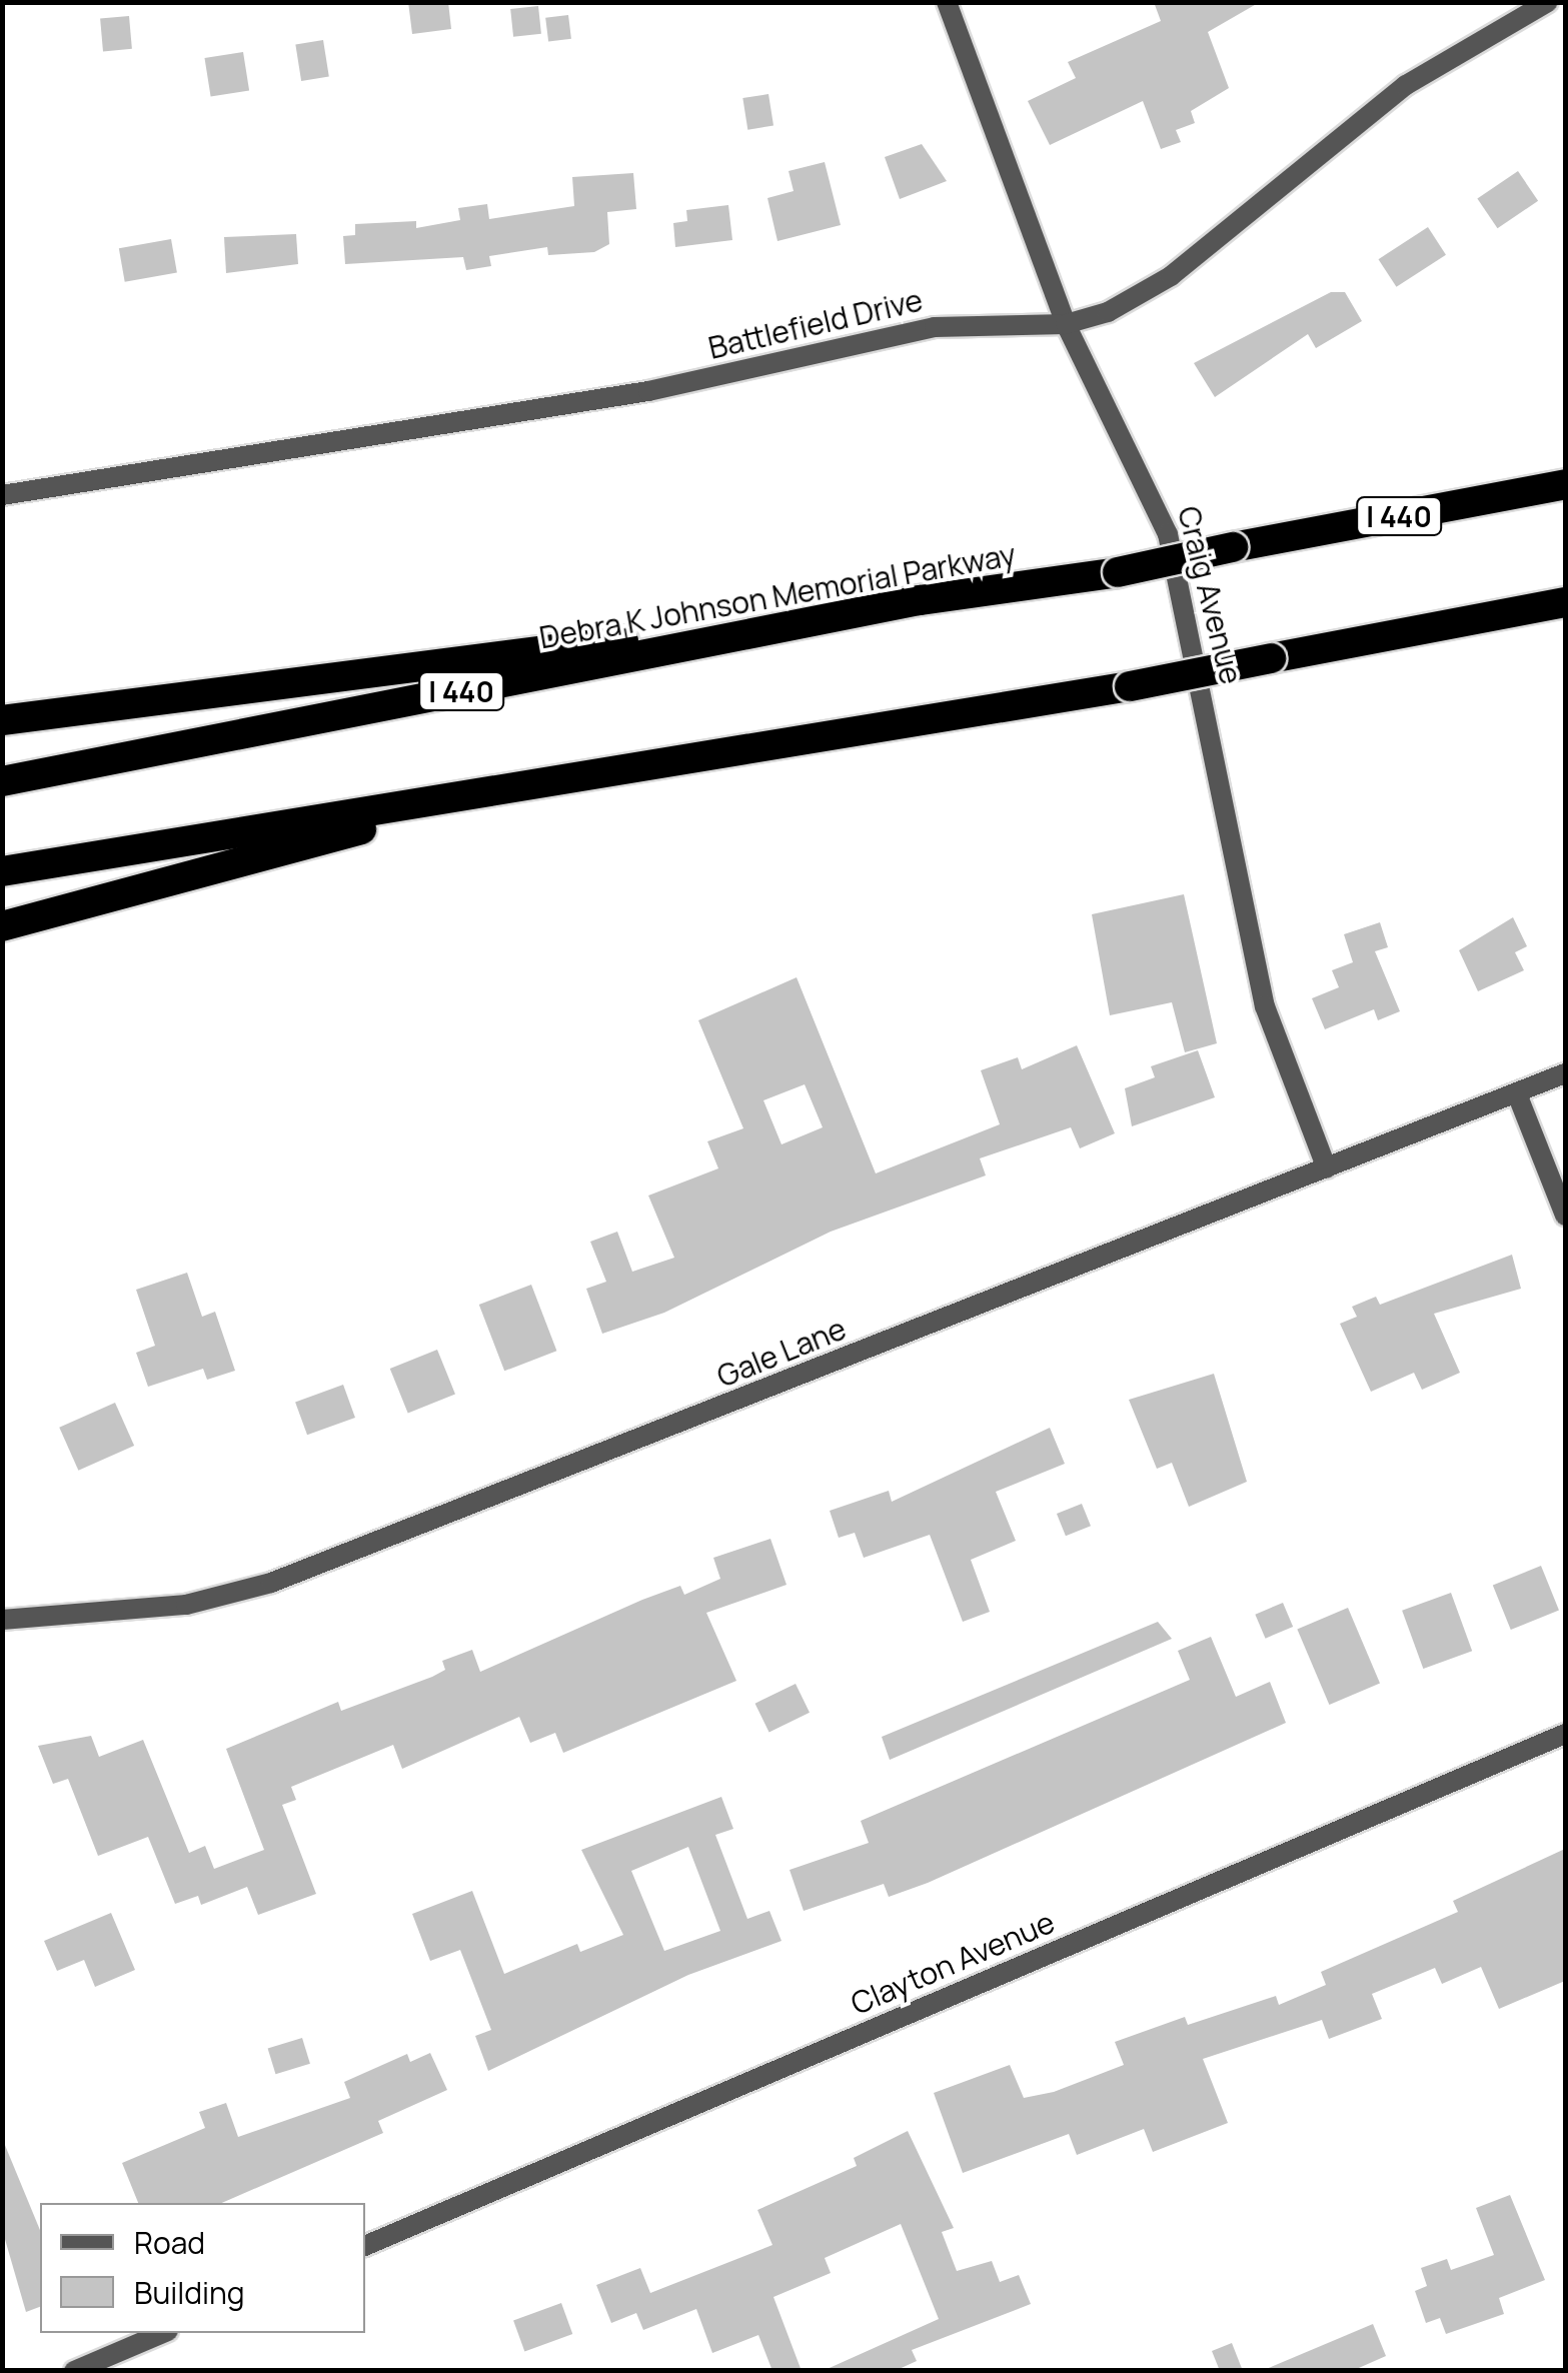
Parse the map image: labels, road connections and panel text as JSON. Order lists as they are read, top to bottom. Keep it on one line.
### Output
{"streets":{"highway":["I 440","Debra K Johnson Memorial Parkway"],"street":["Battlefield Drive","Craig Avenue","Gale Lane","Clayton Avenue"]},"crossings":[["Battlefield Drive","Craig Avenue"],["Craig Avenue","Gale Lane"]],"legend":["Road","Building"]}
